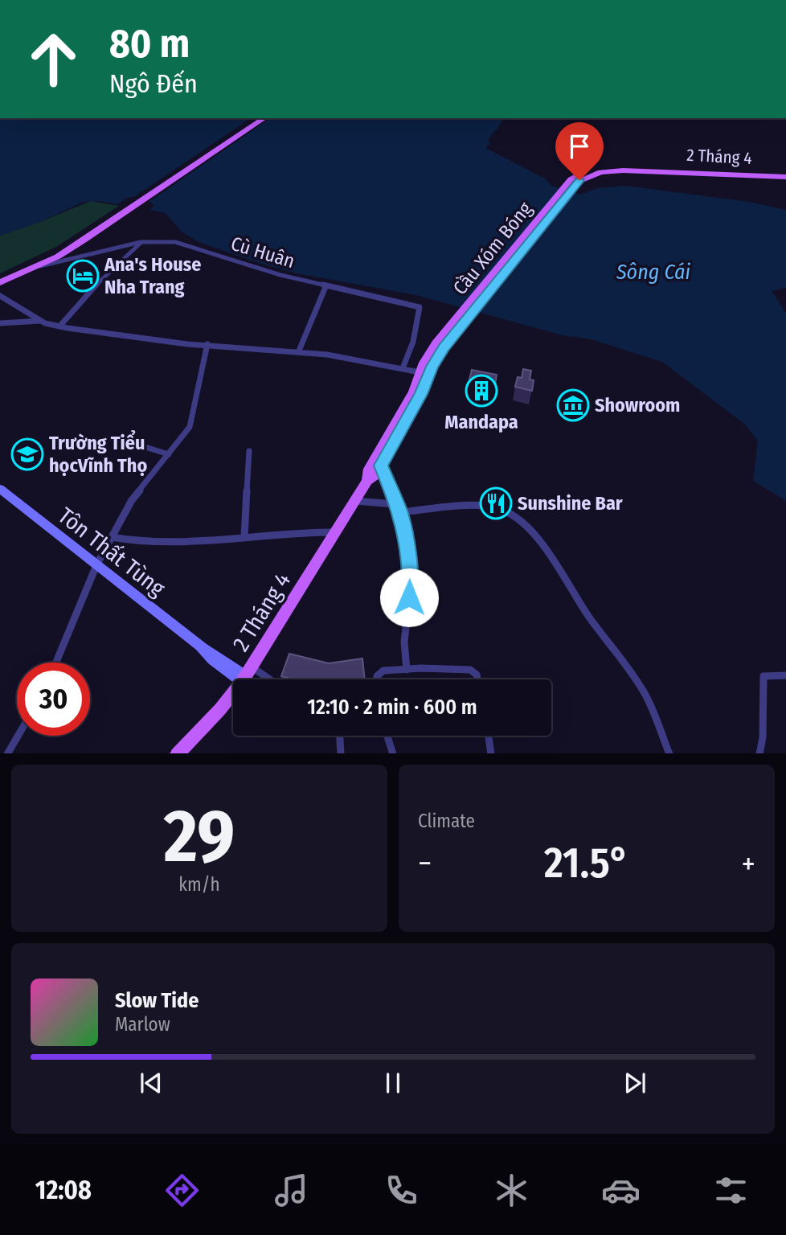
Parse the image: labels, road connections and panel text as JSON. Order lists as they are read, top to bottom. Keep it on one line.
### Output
{"streets":{"main road":["2 Tháng 4","Cầu Xóm Bóng","Tôn Thất Tùng"],"street":["Cù Huân"]},"crossings":[["2 Tháng 4","Cầu Xóm Bóng"],["2 Tháng 4","Tôn Thất Tùng"]],"water":["Sông Cái"],"places":{"hotel":["Ana's House Nha Trang"],"building":["Mandapa"],"museum":["Showroom"],"school or university":["Trường Tiểu họcVĩnh Thọ"],"restaurant":["Sunshine Bar"]},"page":{"turn":["80 m","Ngô Đến"],"limit":"30","trip":"12:10 · 2 min · 600 m","tile":[["29","km/h"],"Climate"],"heat":["−","21.5°","+"],"song":["Slow Tide","Marlow"],"tabs":"12:08"}}
